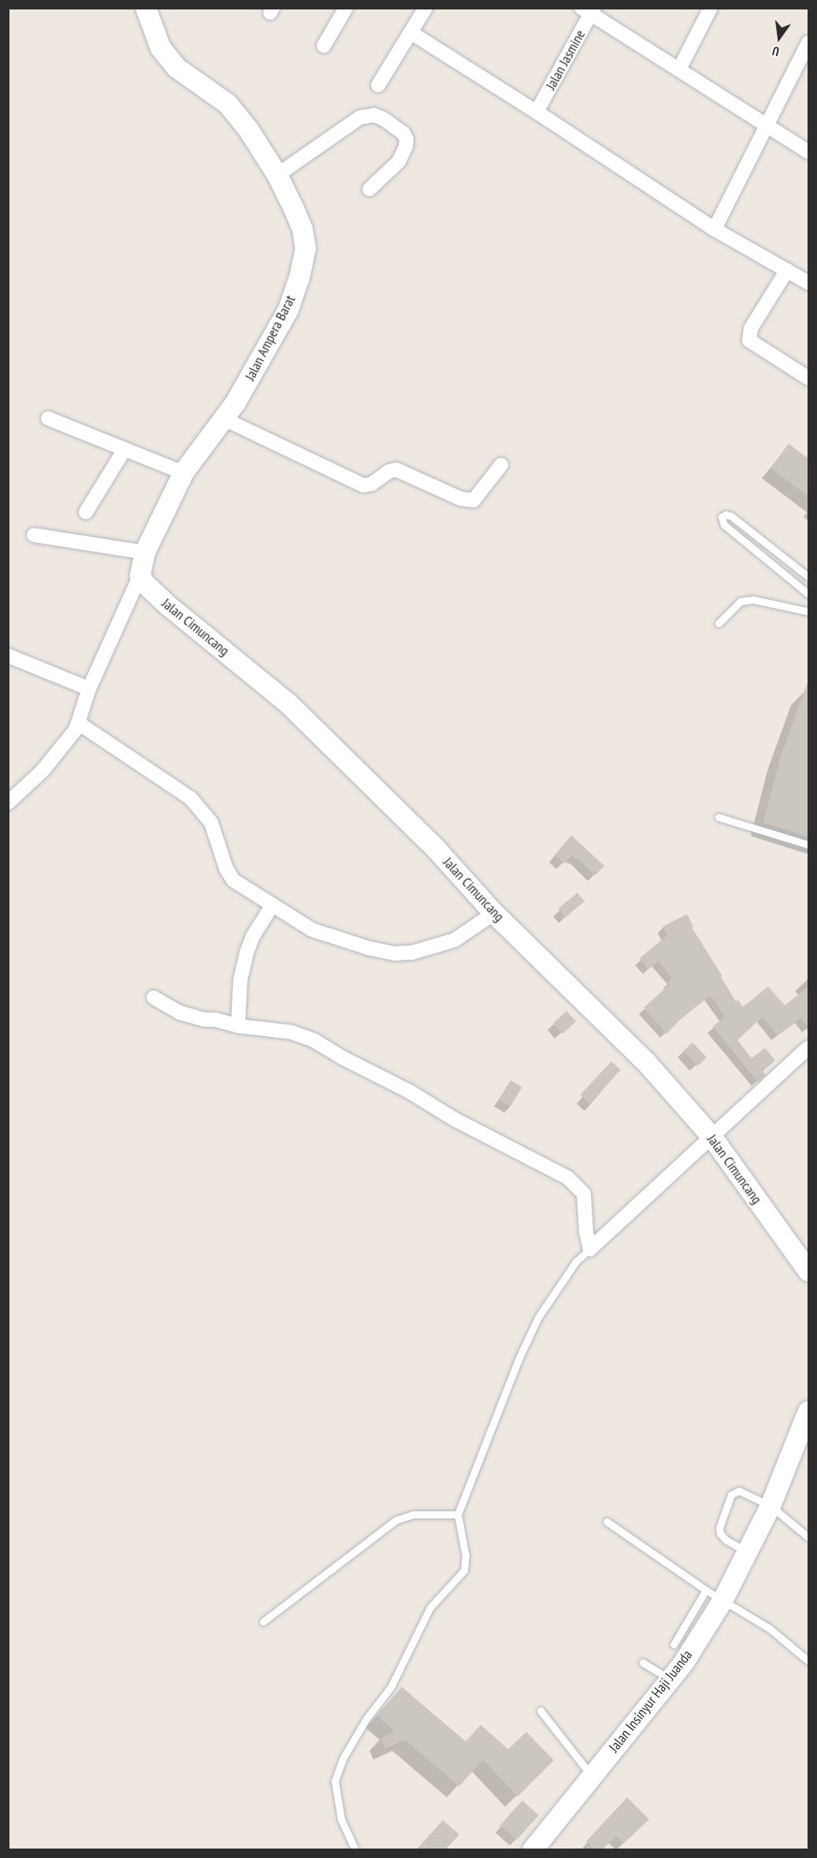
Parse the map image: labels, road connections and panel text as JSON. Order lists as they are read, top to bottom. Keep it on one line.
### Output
{"streets":{"street":["Jalan Jasmine","Jalan Ampera Barat","Jalan Cimuncang","Jalan Insinyur Haji Juanda"]},"north":"bottom"}
